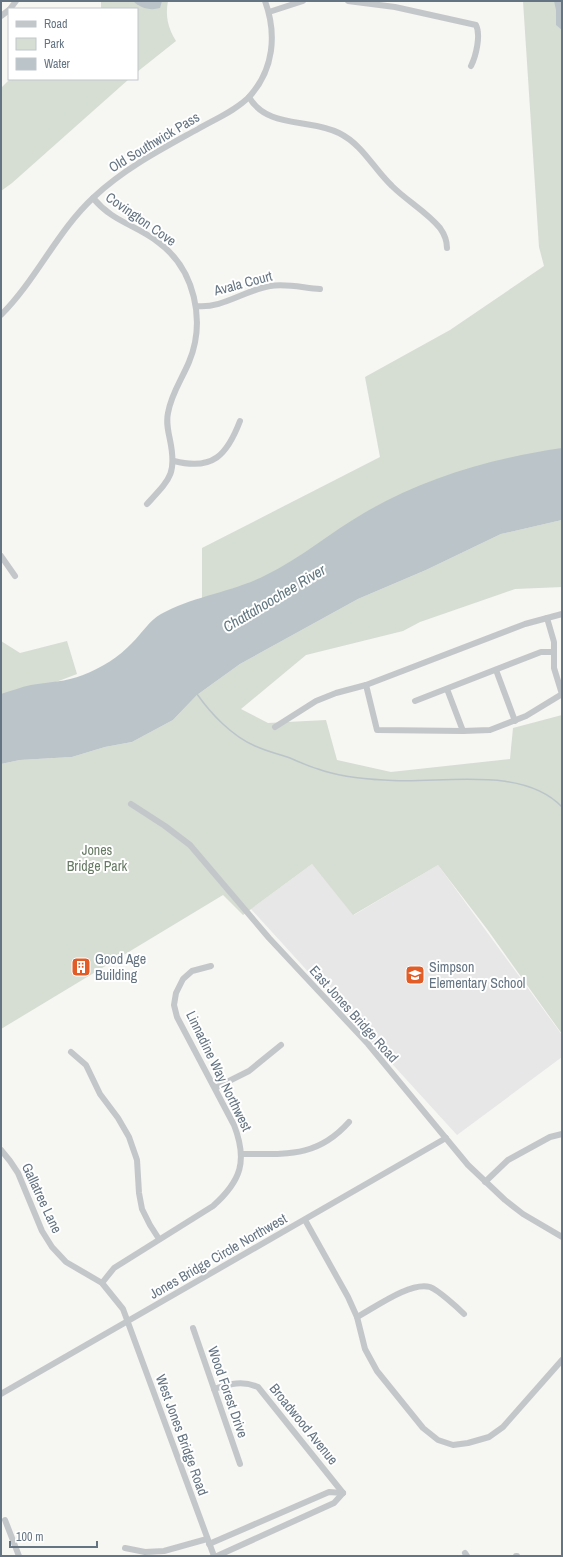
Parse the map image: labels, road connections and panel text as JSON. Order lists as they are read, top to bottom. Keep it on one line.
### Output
{"streets":{"street":["Old Southwick Pass","Covington Cove","Avala Court","East Jones Bridge Road","Linnadine Way Northwest","Gallatree Lane","Jones Bridge Circle Northwest","Wood Forest Drive","Broadwood Avenue","West Jones Bridge Road"]},"crossings":[["Old Southwick Pass","Covington Cove"],["Covington Cove","Avala Court"],["East Jones Bridge Road","Jones Bridge Circle Northwest"],["Linnadine Way Northwest","Gallatree Lane"],["Gallatree Lane","Jones Bridge Circle Northwest"],["Gallatree Lane","West Jones Bridge Road"],["Jones Bridge Circle Northwest","West Jones Bridge Road"],["Wood Forest Drive","Broadwood Avenue"]],"water":["Chattahoochee River"],"parks":["Jones Bridge Park"],"places":{"building":["Good Age Building"],"school or university":["Simpson Elementary School"]},"legend":["Road","Park","Water"],"scale_bar":"100 m"}
